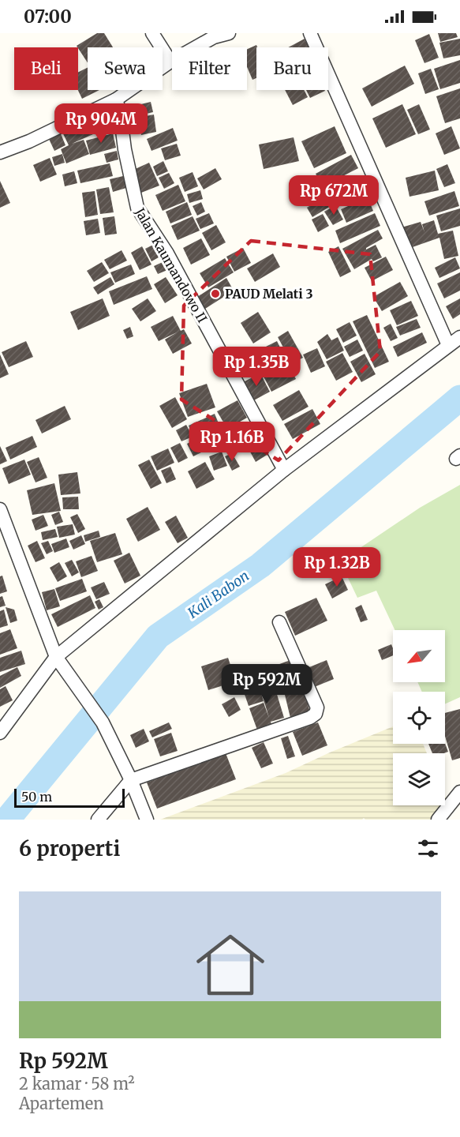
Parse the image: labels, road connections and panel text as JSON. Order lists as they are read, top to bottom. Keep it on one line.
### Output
{"streets":{"street":["Jalan Kaumandowo II"]},"water":["Kali Babon"],"places":["PAUD Melati 3"],"scale_bar":"50 m","north":"bottom left","page":{"status":"07:00","chip":["Beli","Sewa","Filter","Baru"],"price":["Rp 904M","Rp 672M","Rp 1.35B","Rp 1.16B","Rp 1.32B","Rp 592M"],"scale":"50 m","heading":"6 properti","list":[{"name":"Rp 592M","note":"2 kamar · 58 m² · Apartemen"}]}}
